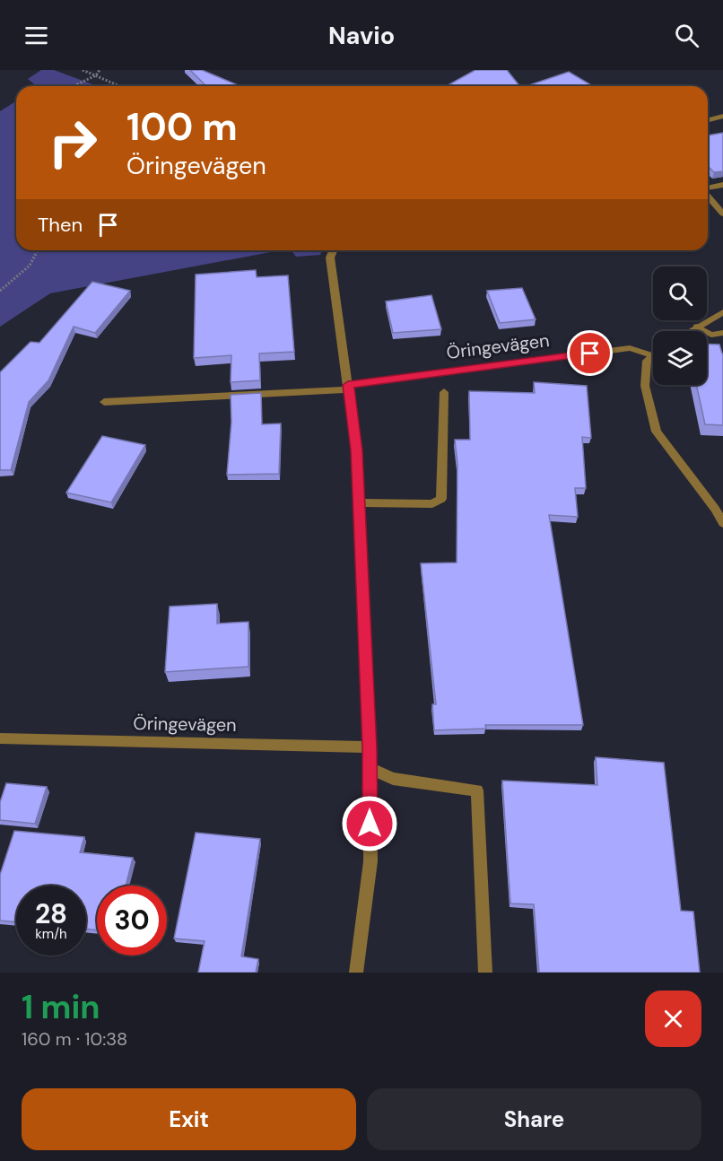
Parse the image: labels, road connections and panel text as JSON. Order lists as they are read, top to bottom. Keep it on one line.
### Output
{"streets":{"street":["Öringevägen"]},"page":{"header":"Navio","turn":["100 m","Öringevägen"],"then":"Then","speed":"28 km/h","limit":"30","heading":["1 min","160 m · 10:38"],"buttons":["Exit","Share"]}}
